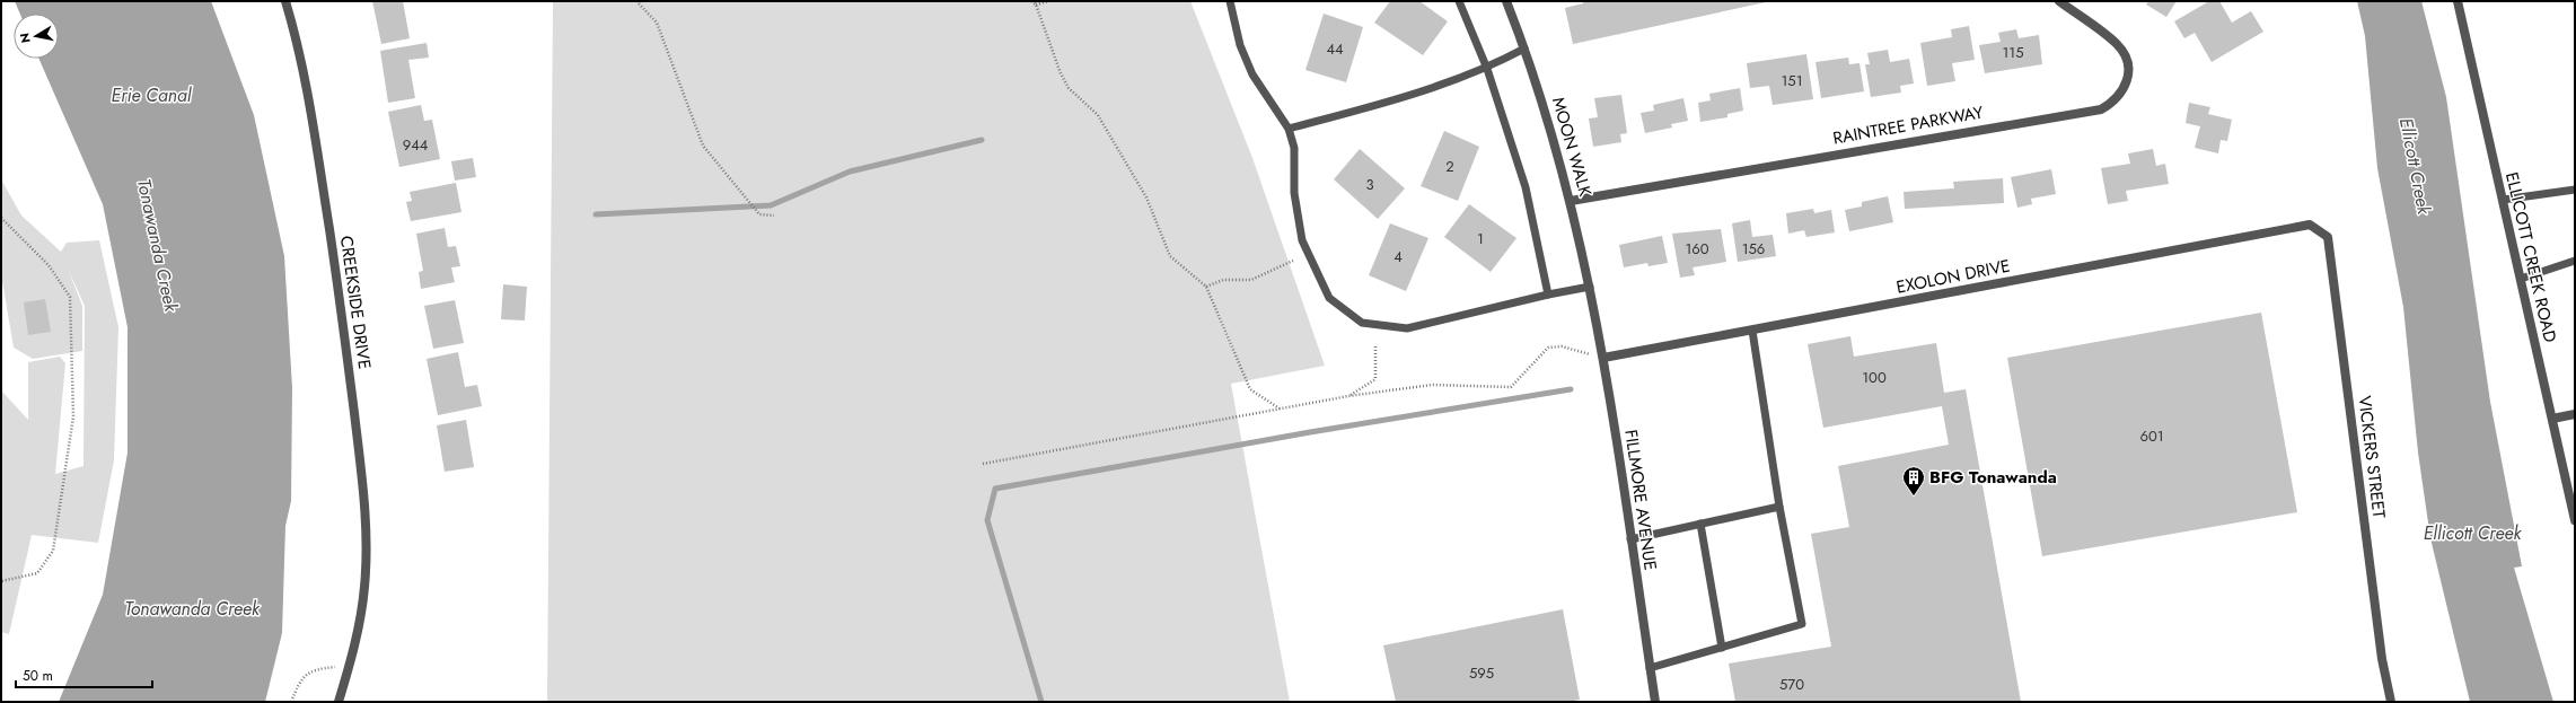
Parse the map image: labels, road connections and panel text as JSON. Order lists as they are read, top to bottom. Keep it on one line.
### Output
{"streets":{"street":["RAINTREE PARKWAY","MOON WALK","ELLICOTT CREEK ROAD","EXOLON DRIVE","CREEKSIDE DRIVE","VICKERS STREET","FILLMORE AVENUE"]},"crossings":[["RAINTREE PARKWAY","MOON WALK"],["MOON WALK","FILLMORE AVENUE"],["EXOLON DRIVE","VICKERS STREET"],["EXOLON DRIVE","FILLMORE AVENUE"]],"water":["Erie Canal","Ellicott Creek","Tonawanda Creek"],"places":{"building":["BFG Tonawanda"]},"house_numbers":["44","115","151","944","2","3","1","160","156","4","100","601","595","570"],"scale_bar":"50 m","north":"left"}
